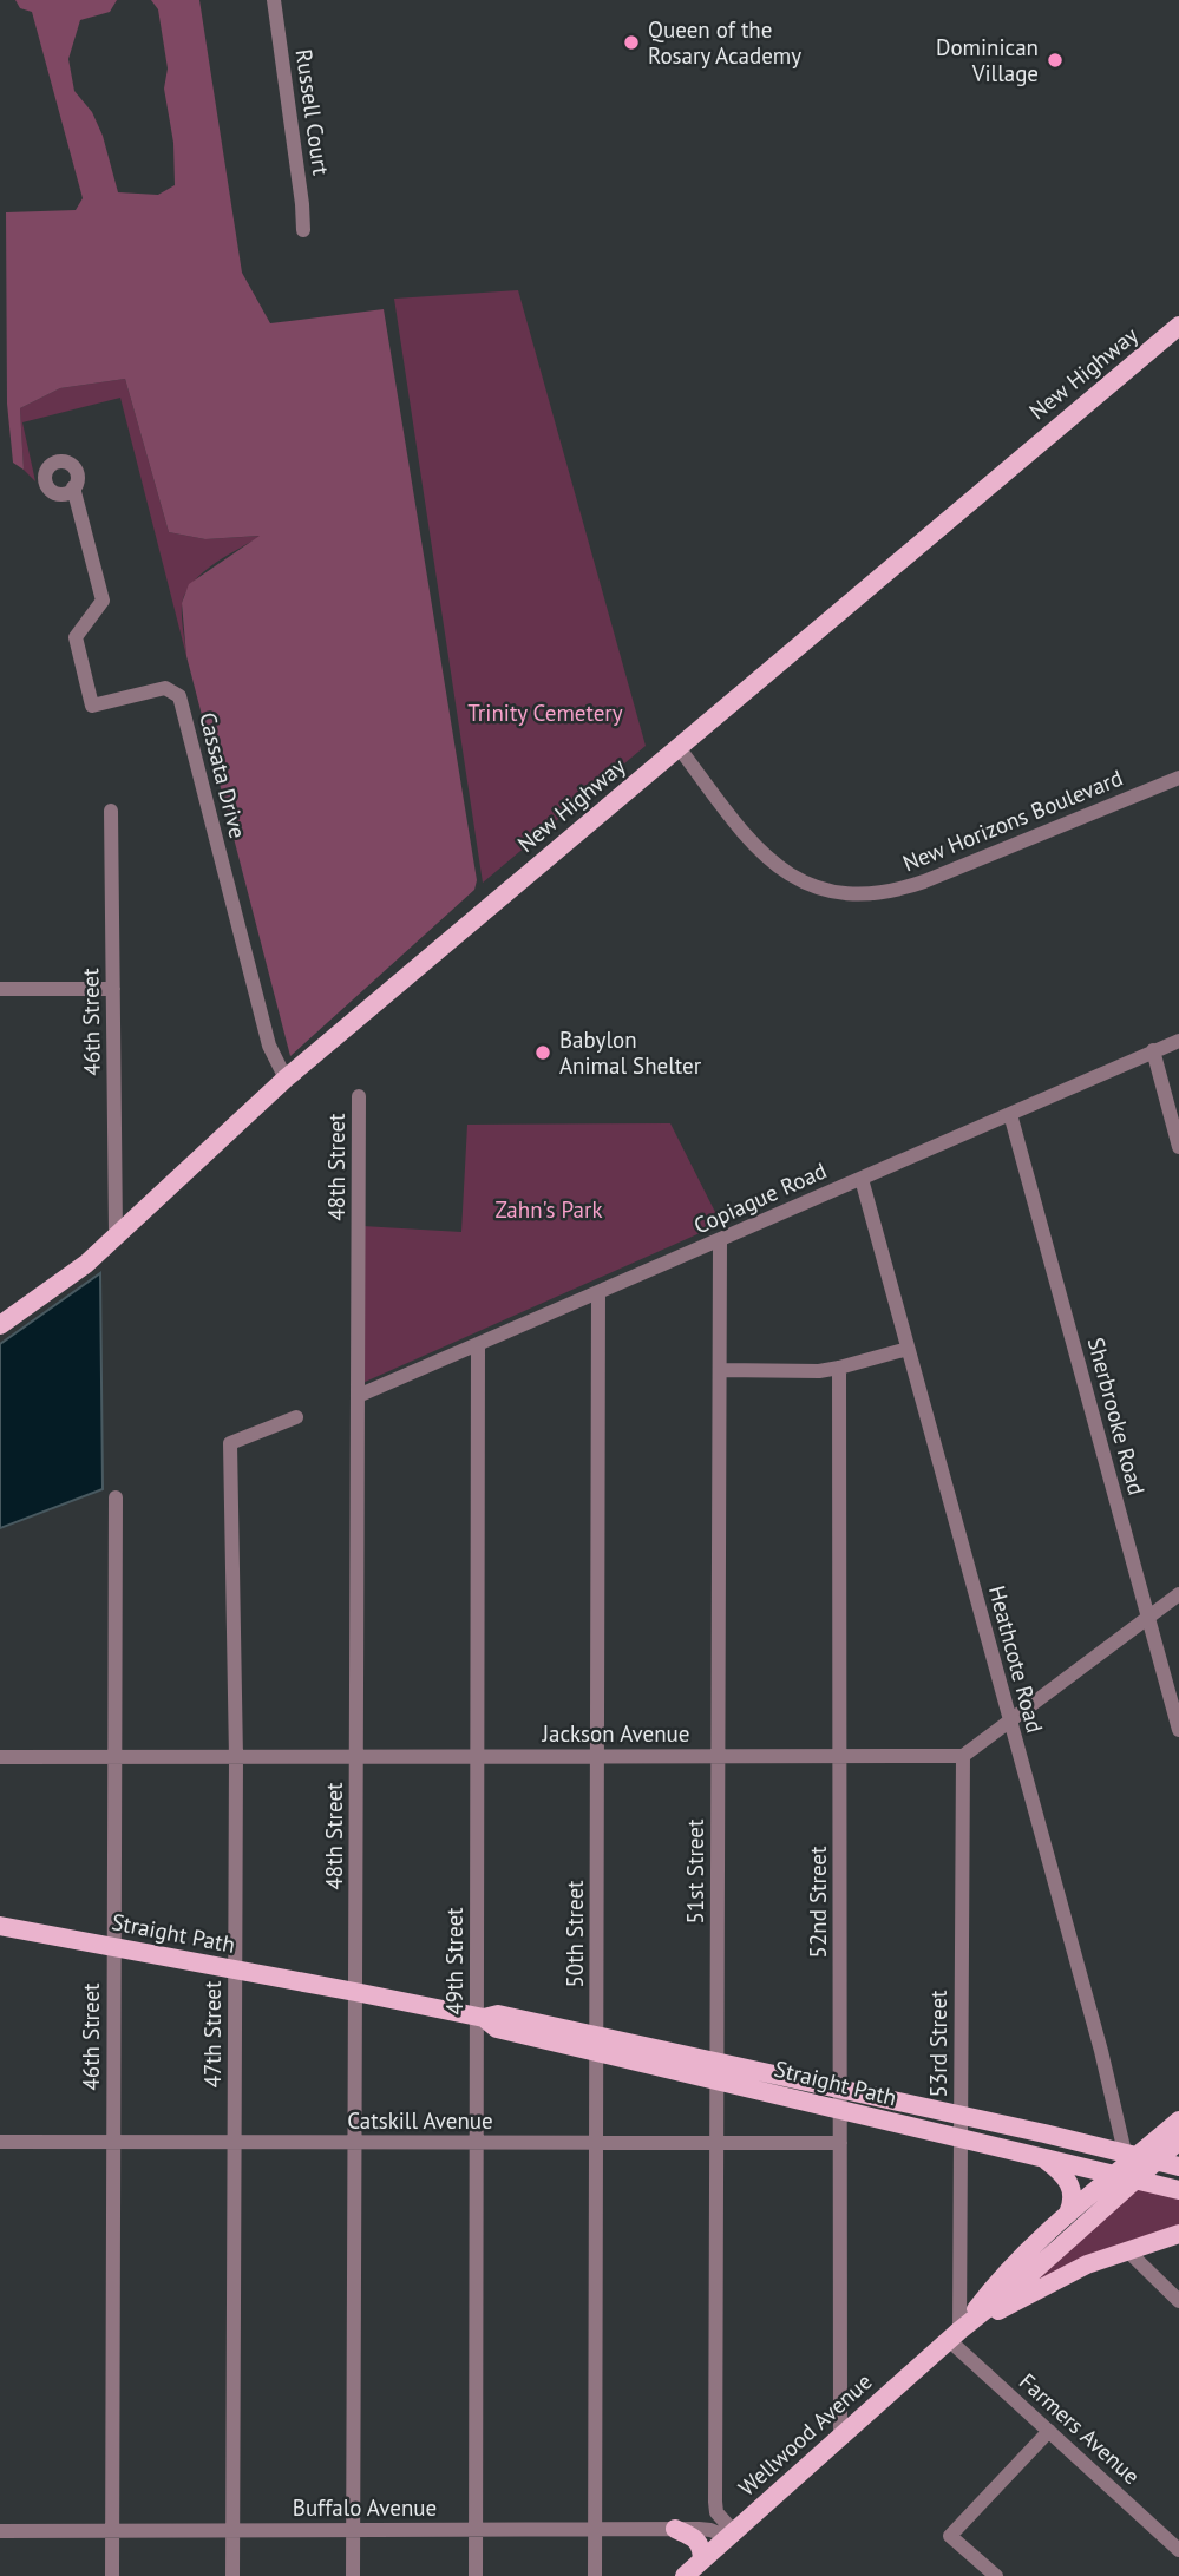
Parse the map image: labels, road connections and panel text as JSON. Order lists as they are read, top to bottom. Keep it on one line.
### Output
{"streets":{"main road":["New Highway","Straight Path","Wellwood Avenue"],"street":["Russell Court","Cassata Drive","New Horizons Boulevard","46th Street","48th Street","Copiague Road","Sherbrooke Road","Heathcote Road","Jackson Avenue","51st Street","52nd Street","50th Street","49th Street","47th Street","53rd Street","Catskill Avenue","Farmers Avenue","Buffalo Avenue"]},"crossings":[["New Highway","Cassata Drive"],["New Highway","New Horizons Boulevard"],["New Highway","46th Street"],["46th Street","Jackson Avenue"],["46th Street","Straight Path"],["46th Street","Catskill Avenue"],["46th Street","Buffalo Avenue"],["48th Street","Copiague Road"],["48th Street","Jackson Avenue"],["48th Street","Straight Path"],["48th Street","Catskill Avenue"],["48th Street","Buffalo Avenue"],["Copiague Road","Sherbrooke Road"],["Copiague Road","Heathcote Road"],["Copiague Road","51st Street"],["Copiague Road","50th Street"],["Copiague Road","49th Street"],["Heathcote Road","Straight Path"],["Heathcote Road","Wellwood Avenue"],["Jackson Avenue","51st Street"],["Jackson Avenue","52nd Street"],["Jackson Avenue","50th Street"],["Jackson Avenue","49th Street"],["Jackson Avenue","47th Street"],["Jackson Avenue","53rd Street"],["51st Street","Straight Path"],["51st Street","Catskill Avenue"],["51st Street","Wellwood Avenue"],["51st Street","Buffalo Avenue"],["52nd Street","Straight Path"],["52nd Street","Catskill Avenue"],["52nd Street","Wellwood Avenue"],["Straight Path","50th Street"],["Straight Path","49th Street"],["Straight Path","47th Street"],["Straight Path","53rd Street"],["Straight Path","Wellwood Avenue"],["50th Street","Catskill Avenue"],["50th Street","Buffalo Avenue"],["49th Street","Catskill Avenue"],["49th Street","Buffalo Avenue"],["47th Street","Catskill Avenue"],["47th Street","Buffalo Avenue"],["53rd Street","Farmers Avenue"],["53rd Street","Wellwood Avenue"],["Farmers Avenue","Wellwood Avenue"],["Wellwood Avenue","Buffalo Avenue"]],"parks":["Trinity Cemetery","Zahn's Park"],"places":["Queen of the Rosary Academy","Dominican Village","Babylon Animal Shelter"]}
